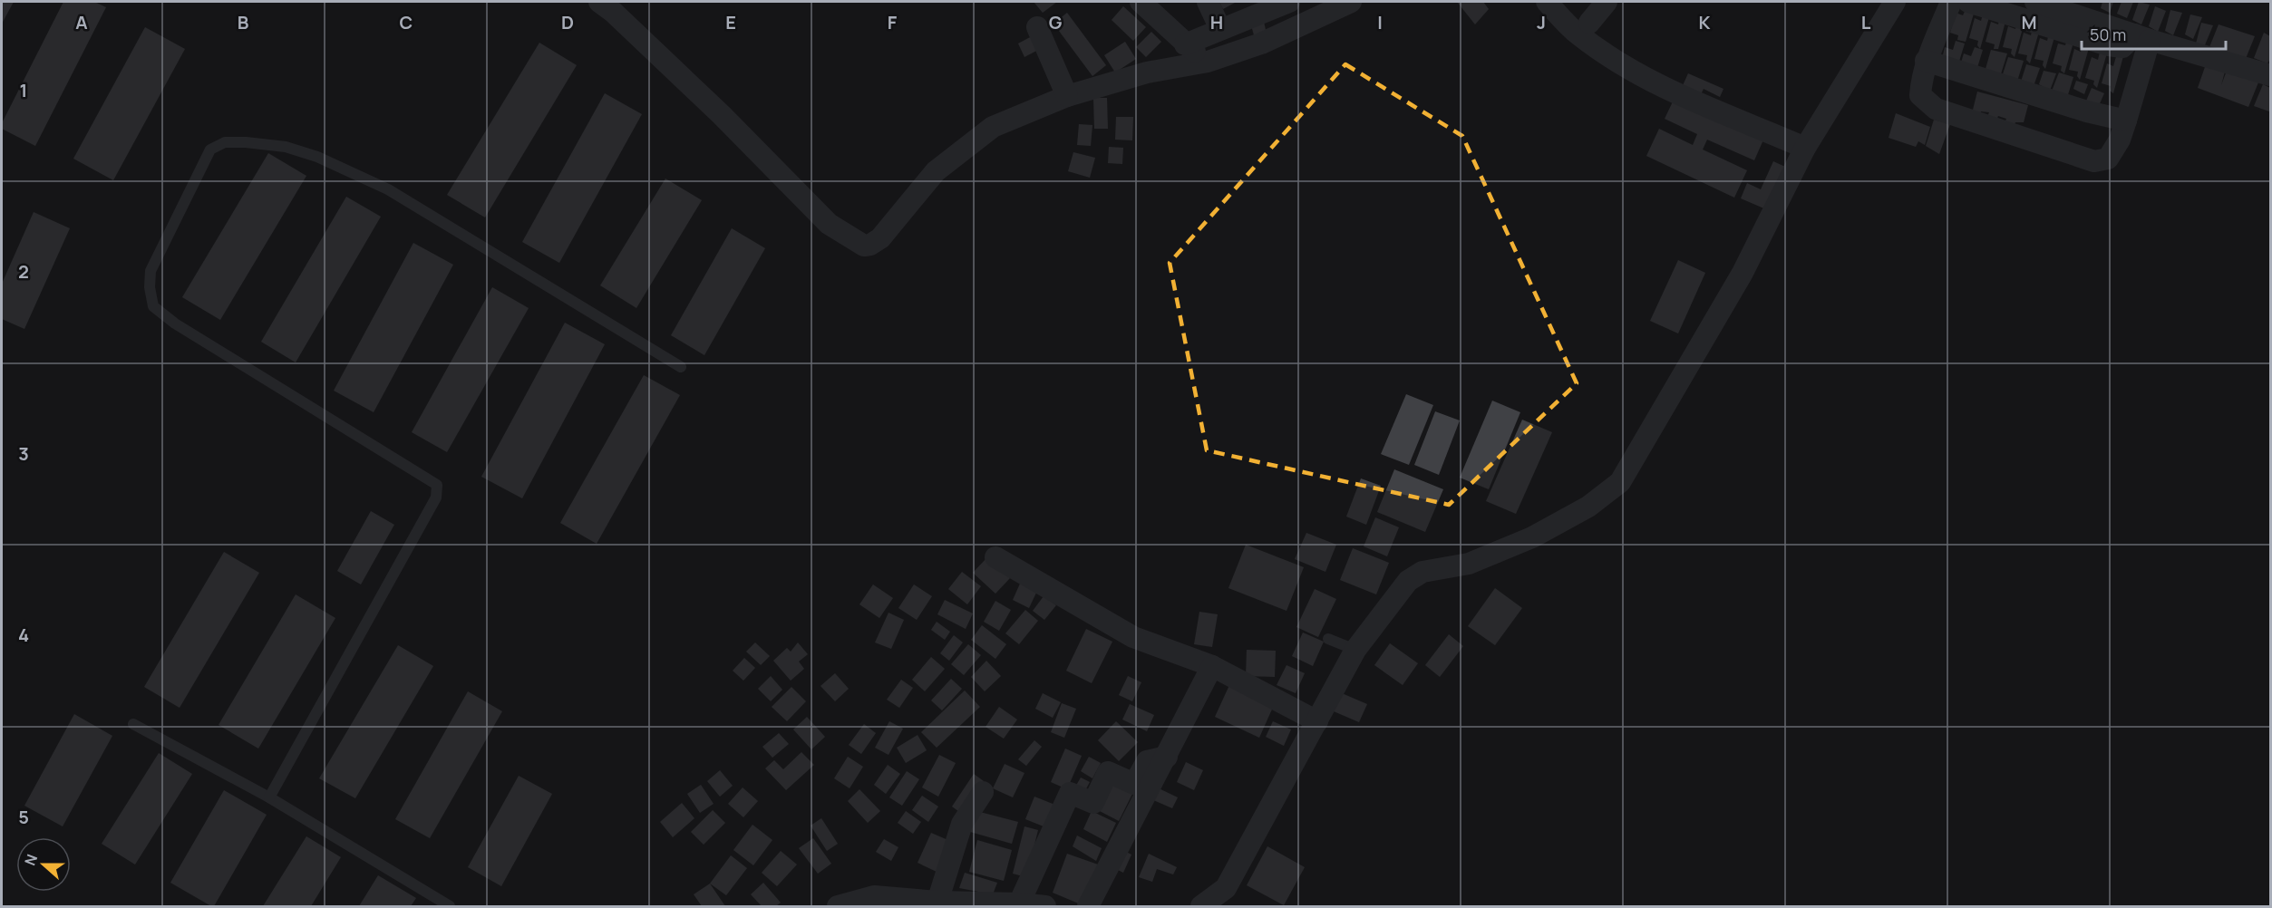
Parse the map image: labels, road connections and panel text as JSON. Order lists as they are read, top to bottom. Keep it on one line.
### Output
{"scale_bar":"50 m","north":"left","grid":{"columns":["A","B","C","D","E","F","G","H","I","J","K","L","M"],"rows":["1","2","3","4","5"]}}
